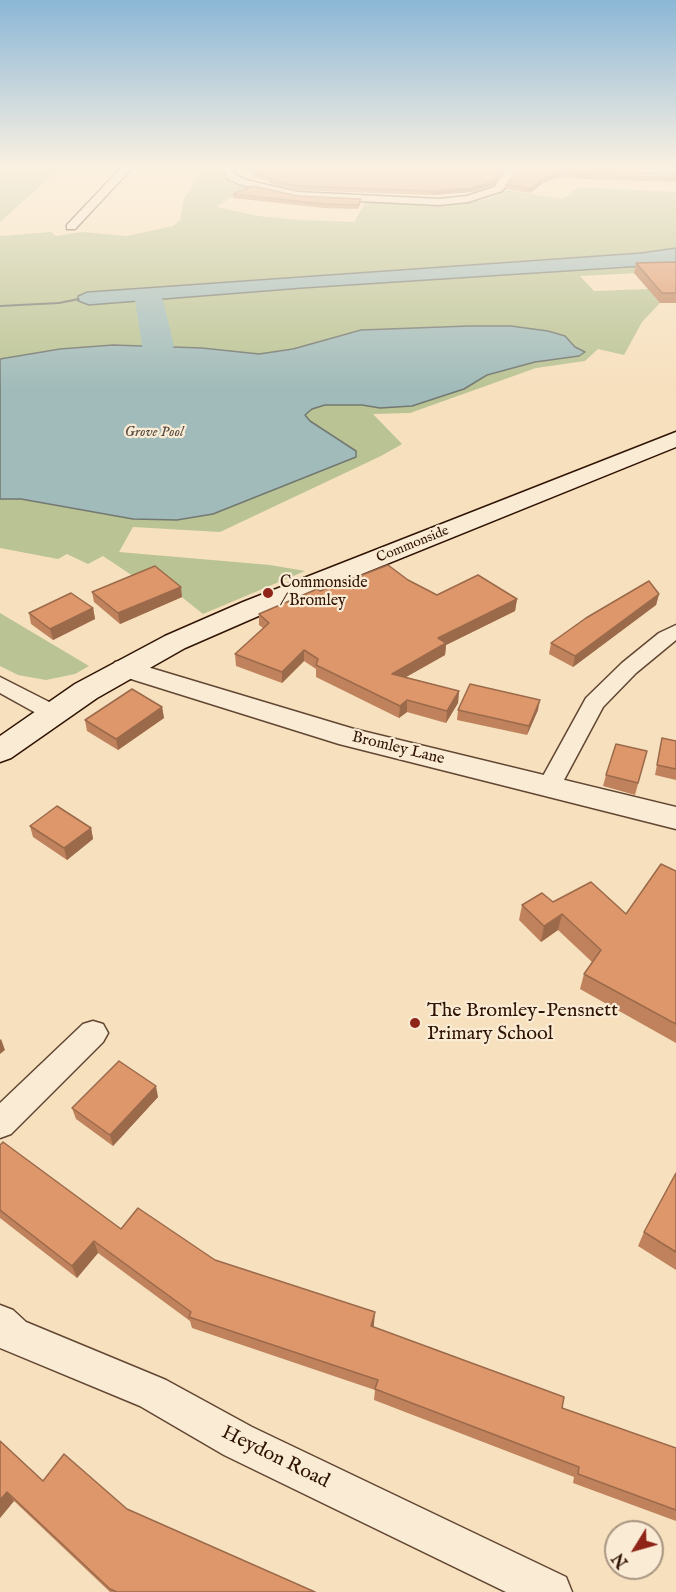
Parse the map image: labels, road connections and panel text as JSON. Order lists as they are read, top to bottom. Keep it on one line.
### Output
{"streets":{"main road":["Commonside"],"street":["Bromley Lane","Heydon Road"]},"crossings":[["Commonside","Bromley Lane"]],"water":["Grove Pool"],"places":["Commonside / Bromley","The Bromley-Pensnett Primary School"],"north":"bottom left"}
